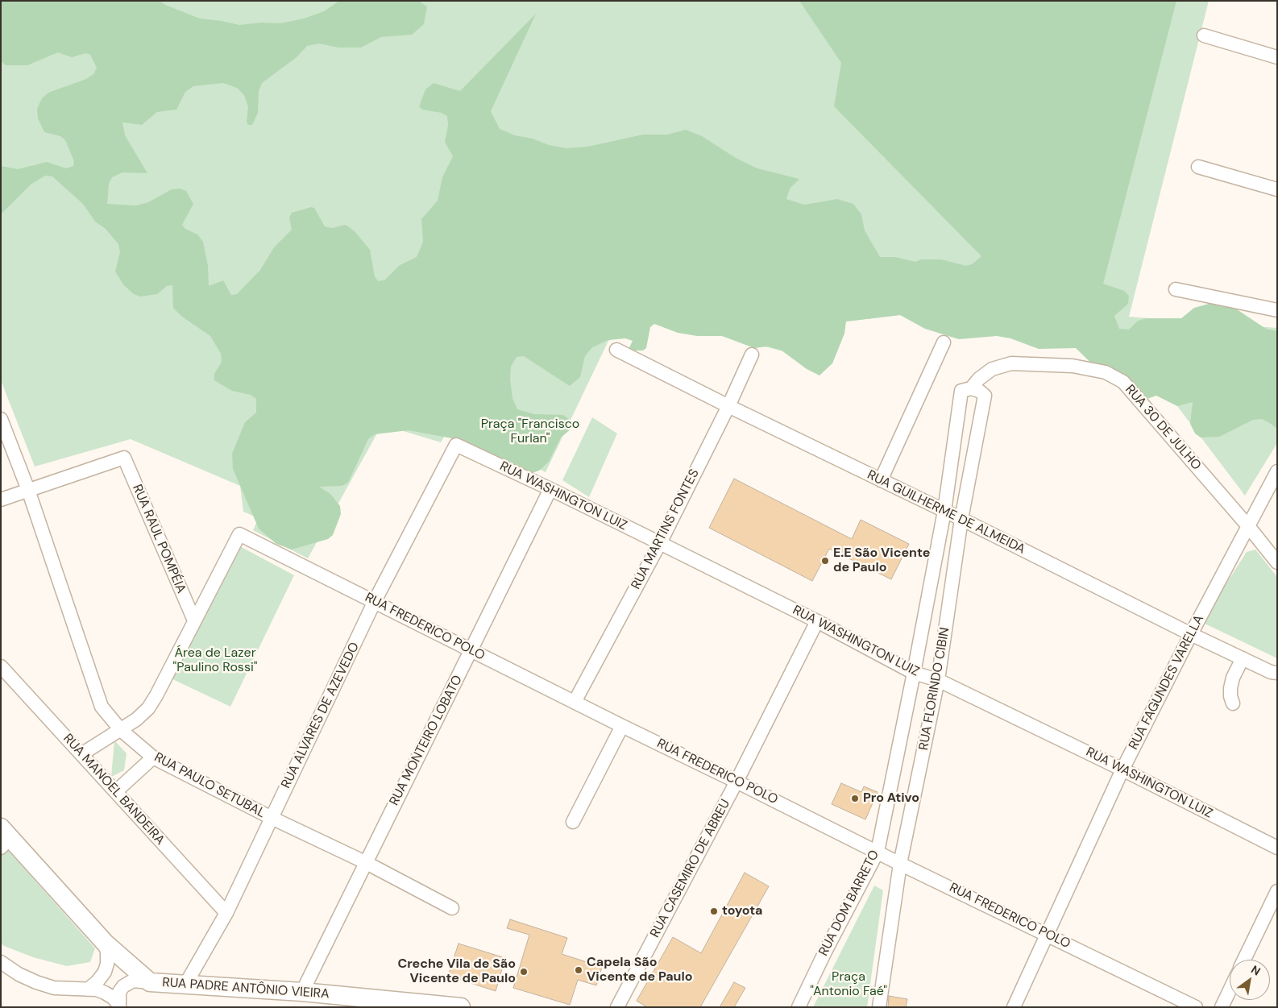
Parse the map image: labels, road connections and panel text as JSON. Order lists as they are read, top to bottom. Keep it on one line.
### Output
{"streets":{"street":["RUA 30 DE JULHO","RUA WASHINGTON LUIZ","RUA GUILHERME DE ALMEIDA","RUA MARTINS FONTES","RUA RAUL POMPÉIA","RUA FREDERICO POLO","RUA FAGUNDES VARELLA","RUA FLORINDO CIBIN","RUA ALVARES DE AZEVEDO","RUA MONTEIRO LOBATO","RUA PAULO SETUBAL","RUA MANOEL BANDEIRA","RUA CASEMIRO DE ABREU","RUA DOM BARRETO","RUA PADRE ANTÔNIO VIEIRA"]},"crossings":[["RUA 30 DE JULHO","RUA FAGUNDES VARELLA"],["RUA 30 DE JULHO","RUA FLORINDO CIBIN"],["RUA 30 DE JULHO","RUA DOM BARRETO"],["RUA WASHINGTON LUIZ","RUA MARTINS FONTES"],["RUA WASHINGTON LUIZ","RUA FAGUNDES VARELLA"],["RUA WASHINGTON LUIZ","RUA FLORINDO CIBIN"],["RUA WASHINGTON LUIZ","RUA ALVARES DE AZEVEDO"],["RUA WASHINGTON LUIZ","RUA MONTEIRO LOBATO"],["RUA WASHINGTON LUIZ","RUA CASEMIRO DE ABREU"],["RUA WASHINGTON LUIZ","RUA DOM BARRETO"],["RUA GUILHERME DE ALMEIDA","RUA MARTINS FONTES"],["RUA GUILHERME DE ALMEIDA","RUA FAGUNDES VARELLA"],["RUA GUILHERME DE ALMEIDA","RUA FLORINDO CIBIN"],["RUA GUILHERME DE ALMEIDA","RUA DOM BARRETO"],["RUA MARTINS FONTES","RUA FREDERICO POLO"],["RUA RAUL POMPÉIA","RUA FREDERICO POLO"],["RUA RAUL POMPÉIA","RUA PAULO SETUBAL"],["RUA FREDERICO POLO","RUA FAGUNDES VARELLA"],["RUA FREDERICO POLO","RUA FLORINDO CIBIN"],["RUA FREDERICO POLO","RUA ALVARES DE AZEVEDO"],["RUA FREDERICO POLO","RUA MONTEIRO LOBATO"],["RUA FREDERICO POLO","RUA CASEMIRO DE ABREU"],["RUA FREDERICO POLO","RUA DOM BARRETO"],["RUA FLORINDO CIBIN","RUA DOM BARRETO"],["RUA ALVARES DE AZEVEDO","RUA PAULO SETUBAL"],["RUA ALVARES DE AZEVEDO","RUA MANOEL BANDEIRA"],["RUA ALVARES DE AZEVEDO","RUA PADRE ANTÔNIO VIEIRA"],["RUA MONTEIRO LOBATO","RUA PAULO SETUBAL"],["RUA MONTEIRO LOBATO","RUA PADRE ANTÔNIO VIEIRA"]],"parks":["Praça \"Francisco Furlan\"","Área de Lazer \"Paulino Rossi\"","Praça \"Antonio Faé\""],"places":["E.E São Vicente de Paulo","Pro Ativo","toyota","Capela São Vicente de Paulo","Creche Vila de São Vicente de Paulo"],"north":"top right"}
